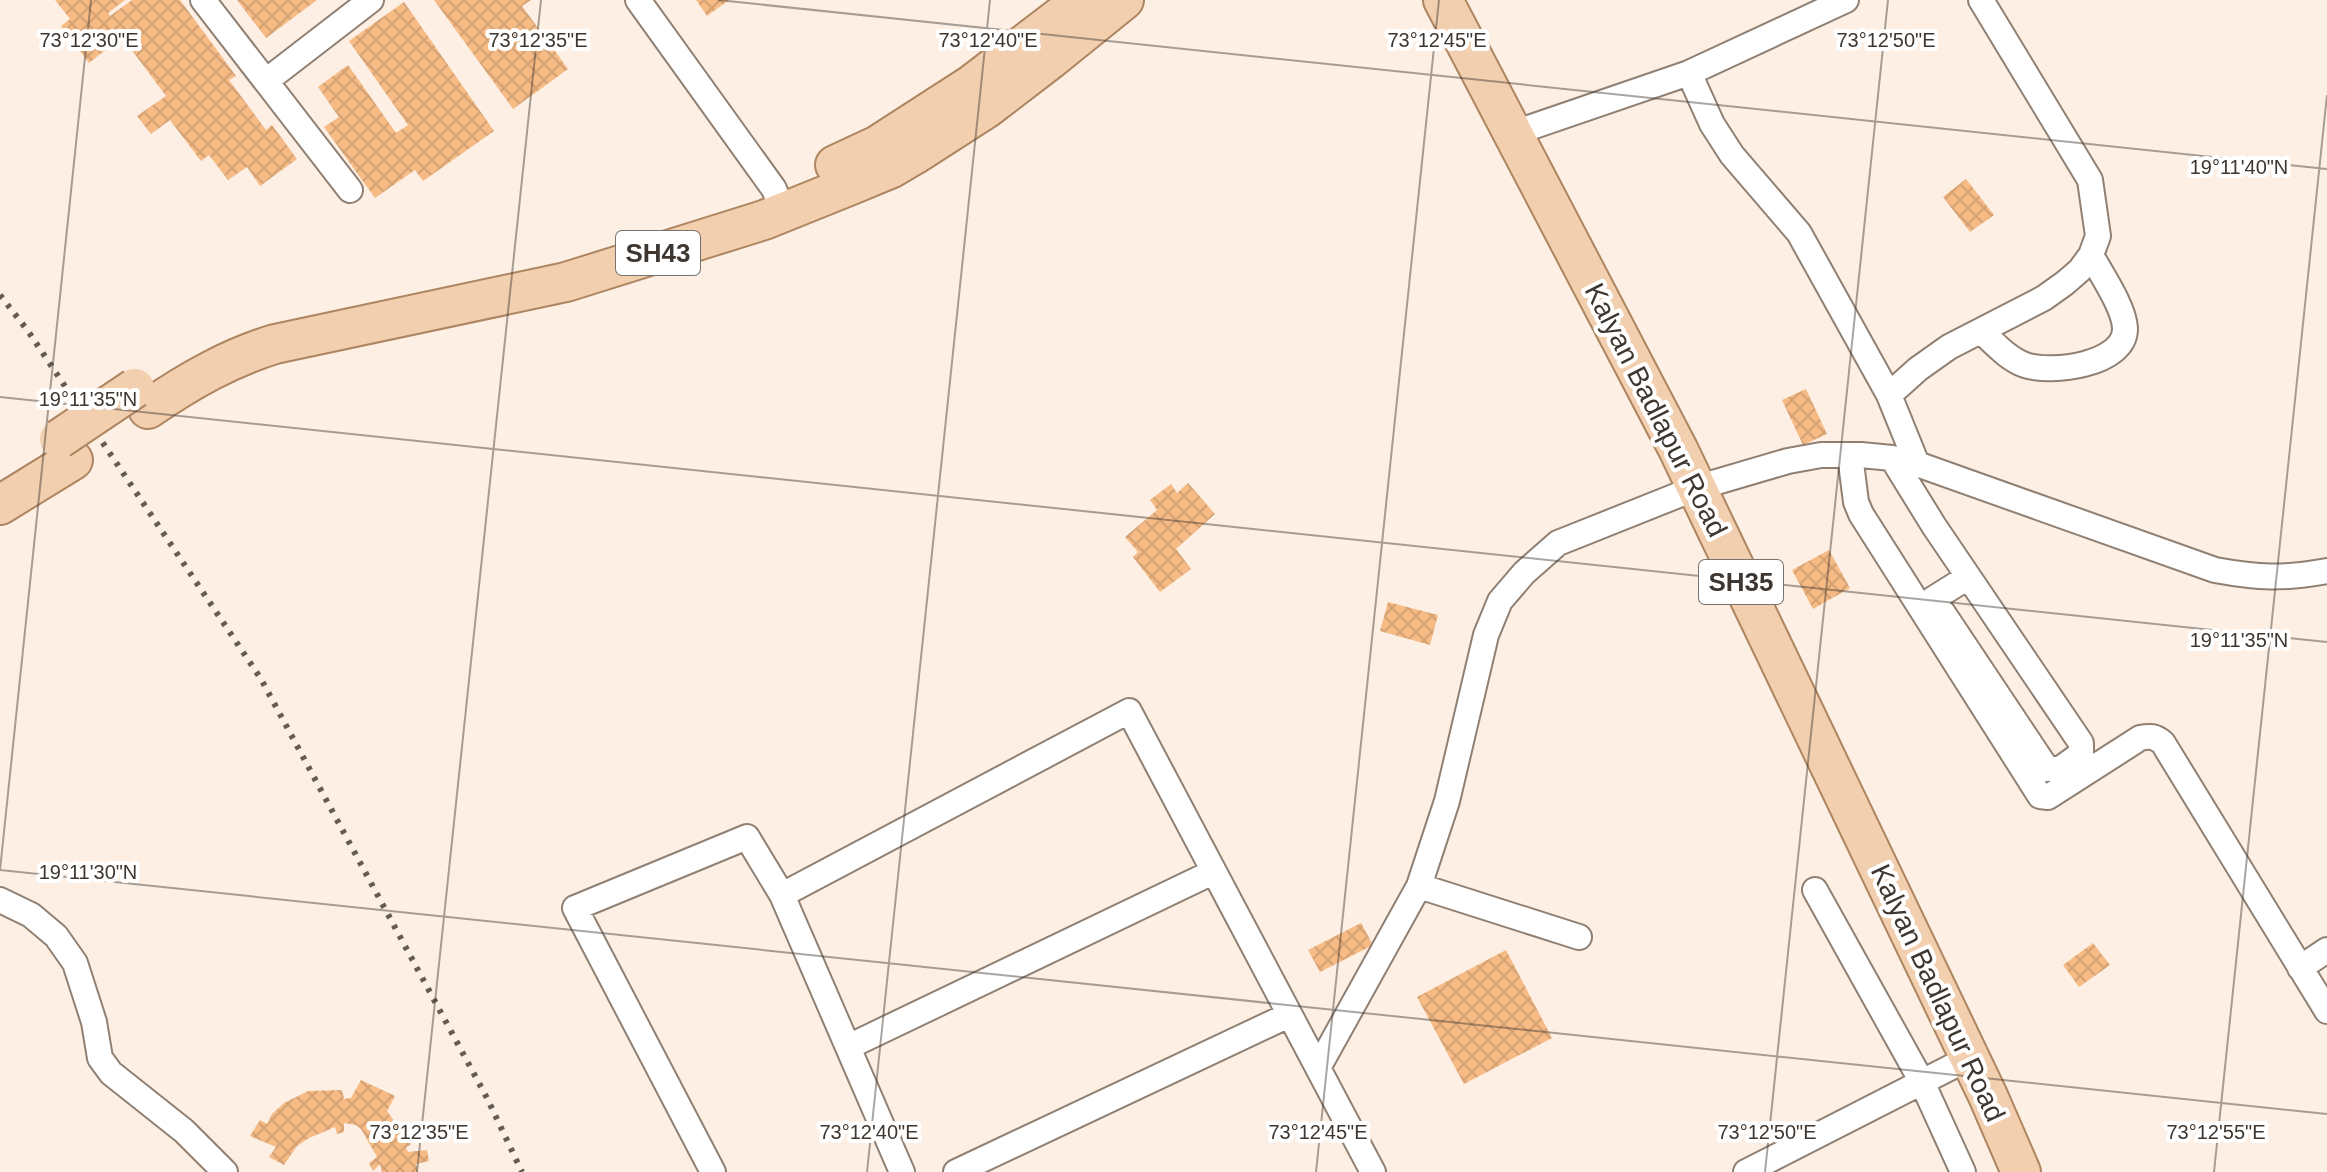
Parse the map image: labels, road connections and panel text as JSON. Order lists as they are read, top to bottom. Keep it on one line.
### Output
{"streets":{"main road":["SH43","Kalyan Badlapur Road","SH35"]},"coordinates":["73°12'30\"E","73°12'35\"E","73°12'40\"E","73°12'45\"E","73°12'50\"E","19°11'40\"N","19°11'35\"N","19°11'30\"N","73°12'55\"E"]}
